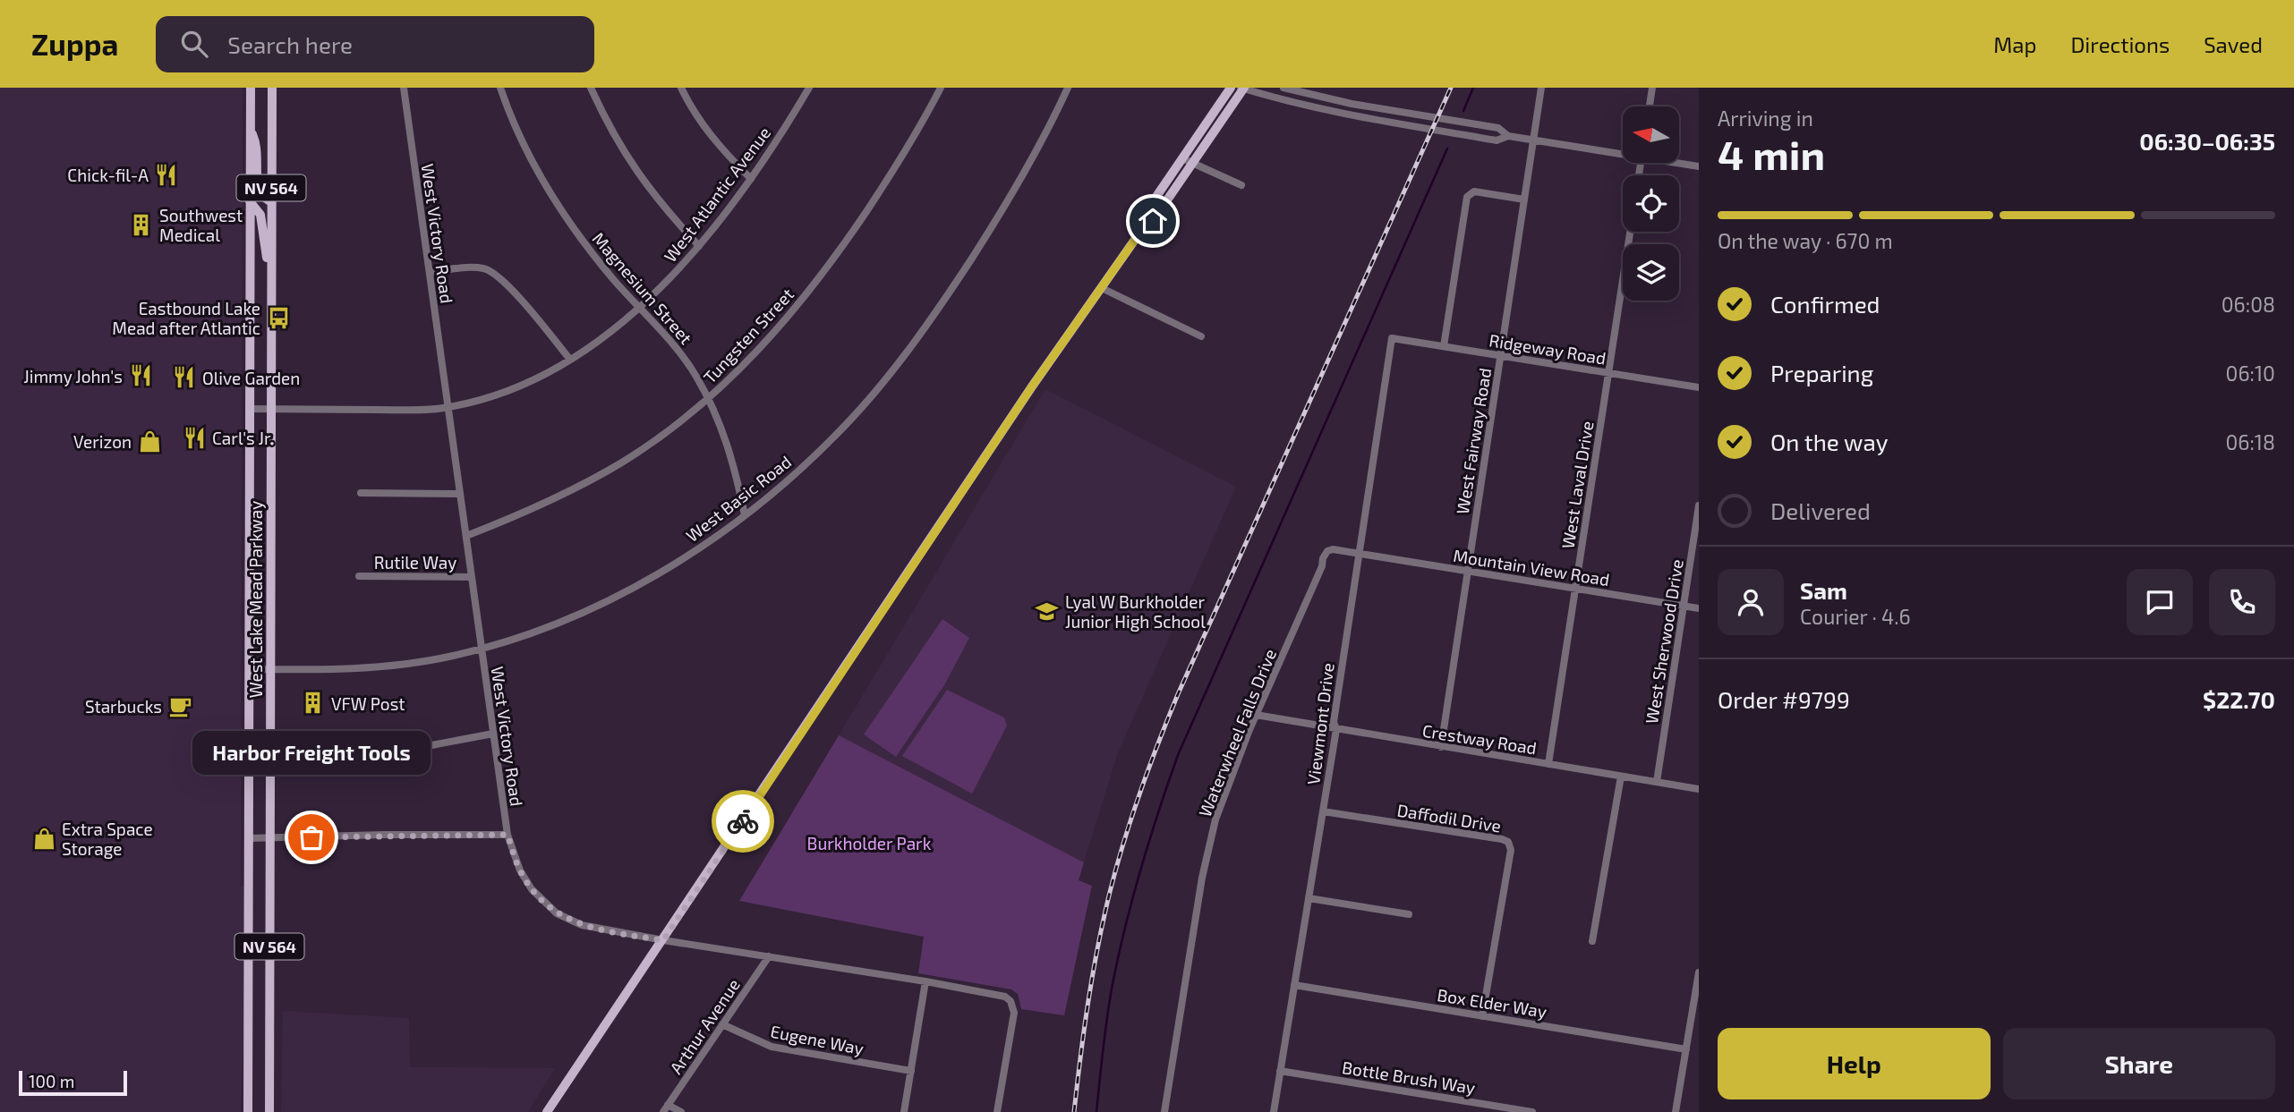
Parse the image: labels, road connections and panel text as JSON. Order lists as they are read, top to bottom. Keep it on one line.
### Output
{"streets":{"main road":["NV 564","West Lake Mead Parkway"],"street":["West Atlantic Avenue","West Victory Road","Magnesium Street","Tungsten Street","Ridgeway Road","West Fairway Road","West Laval Drive","West Basic Road","Rutile Way","Mountain View Road","West Sherwood Drive","Viewmont Drive","Waterwheel Falls Drive","Crestway Road","Daffodil Drive","Box Elder Way","Arthur Avenue","Eugene Way","Bottle Brush Way"]},"crossings":[["West Atlantic Avenue","West Victory Road"],["West Atlantic Avenue","Magnesium Street"],["West Atlantic Avenue","West Lake Mead Parkway"],["West Victory Road","Tungsten Street"],["West Victory Road","West Basic Road"],["West Victory Road","Rutile Way"],["West Victory Road","Arthur Avenue"],["Magnesium Street","Tungsten Street"],["Magnesium Street","West Basic Road"],["Ridgeway Road","West Fairway Road"],["Ridgeway Road","West Laval Drive"],["Ridgeway Road","Viewmont Drive"],["West Fairway Road","Mountain View Road"],["West Fairway Road","Crestway Road"],["West Laval Drive","Mountain View Road"],["West Laval Drive","Crestway Road"],["West Basic Road","West Lake Mead Parkway"],["Mountain View Road","West Sherwood Drive"],["Mountain View Road","Viewmont Drive"],["Mountain View Road","Waterwheel Falls Drive"],["West Sherwood Drive","Crestway Road"],["Viewmont Drive","Waterwheel Falls Drive"],["Viewmont Drive","Crestway Road"],["Viewmont Drive","Daffodil Drive"],["Viewmont Drive","Box Elder Way"],["Viewmont Drive","Bottle Brush Way"],["Waterwheel Falls Drive","Crestway Road"],["Daffodil Drive","Box Elder Way"],["Arthur Avenue","Eugene Way"]],"parks":["Burkholder Park"],"places":{"restaurant":["Chick-fil-A","Jimmy John's","Olive Garden","Carl's Jr."],"building":["Southwest Medical","VFW Post"],"bus stop":["Eastbound Lake Mead after Atlantic"],"shop":["Verizon","Extra Space Storage"],"school or university":["Lyal W Burkholder Junior High School"],"cafe":["Starbucks"],"other":["Harbor Freight Tools"]},"scale_bar":"100 m","north":"left","page":{"header":"Zuppa","search":"Search here","nav":["Map","Directions","Saved"],"heading":["4 min","Arriving in","06:30–06:35"],"panel":["Sam","Courier · 4.6","Order #9799","$22.70"],"bar":"On the way · 670 m","list":[["Confirmed","06:08"],["Preparing","06:10"],["On the way","06:18"],"Delivered"],"bubble":"Harbor Freight Tools","buttons":["Help","Share"],"scale":"100 m"}}
